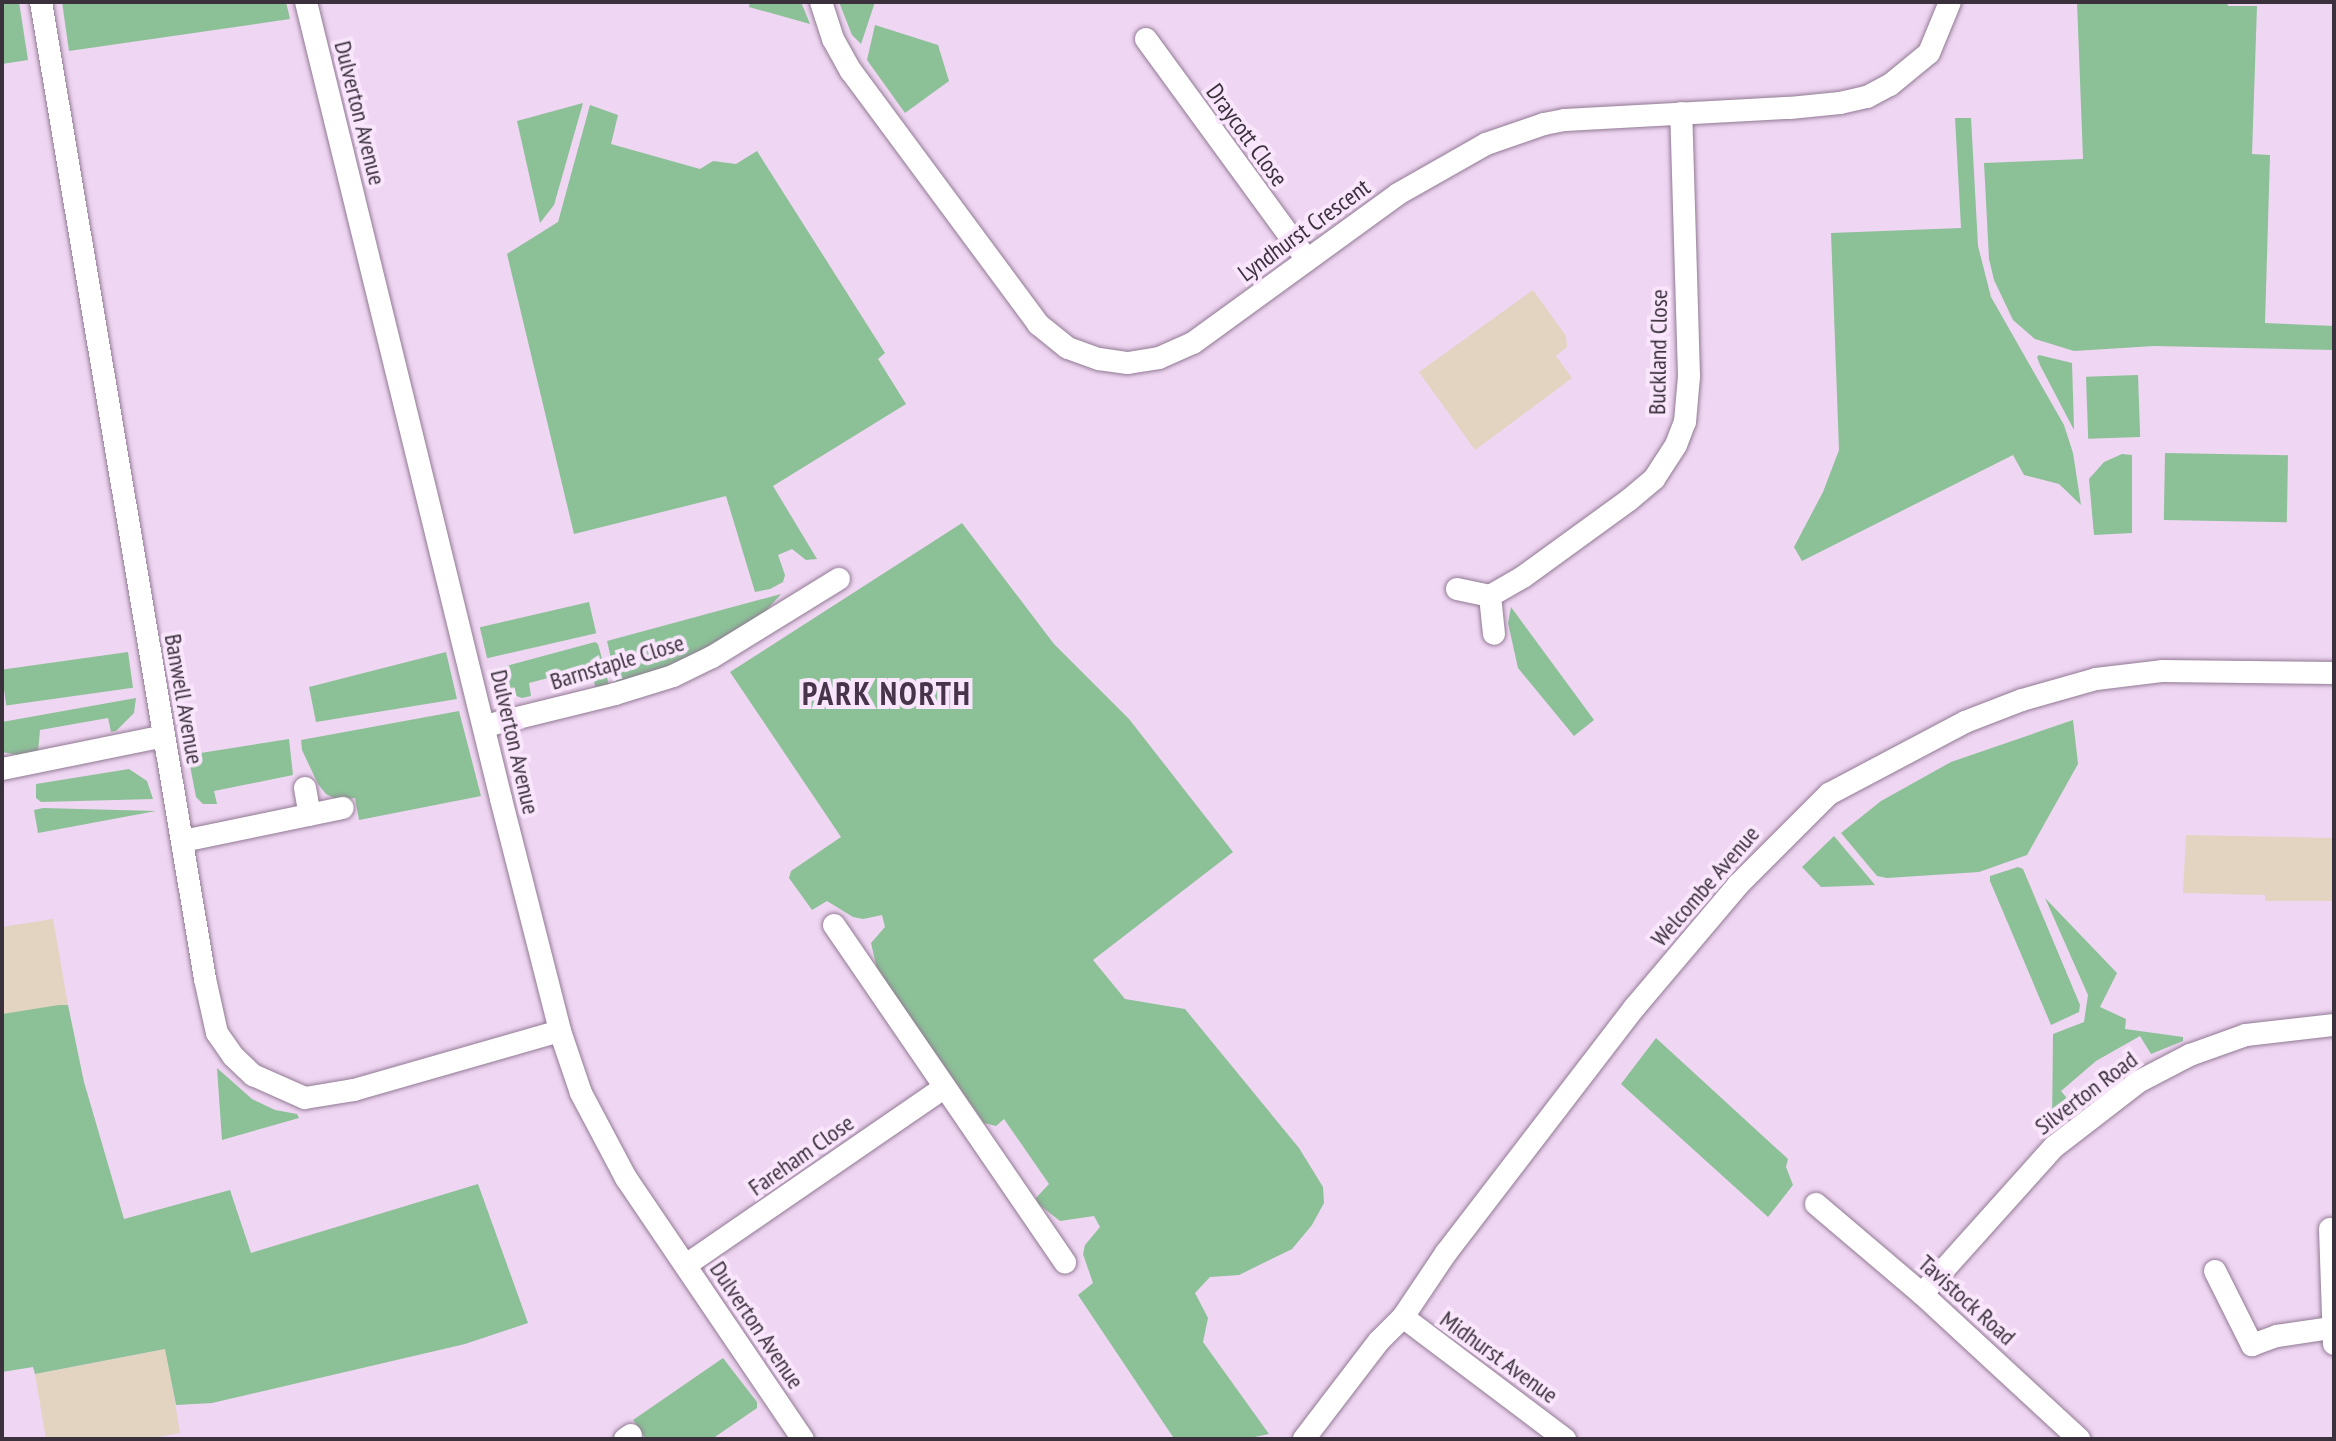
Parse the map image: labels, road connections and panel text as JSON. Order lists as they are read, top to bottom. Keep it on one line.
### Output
{"streets":{"street":["Dulverton Avenue","Draycott Close","Lyndhurst Crescent","Buckland Close","Barnstaple Close","Banwell Avenue","Welcombe Avenue","Silverton Road","Fareham Close","Tavistock Road","Midhurst Avenue"]},"crossings":[["Dulverton Avenue","Barnstaple Close"],["Dulverton Avenue","Banwell Avenue"],["Dulverton Avenue","Fareham Close"],["Draycott Close","Lyndhurst Crescent"],["Lyndhurst Crescent","Buckland Close"],["Welcombe Avenue","Midhurst Avenue"],["Silverton Road","Tavistock Road"]],"districts":["PARK NORTH"]}
